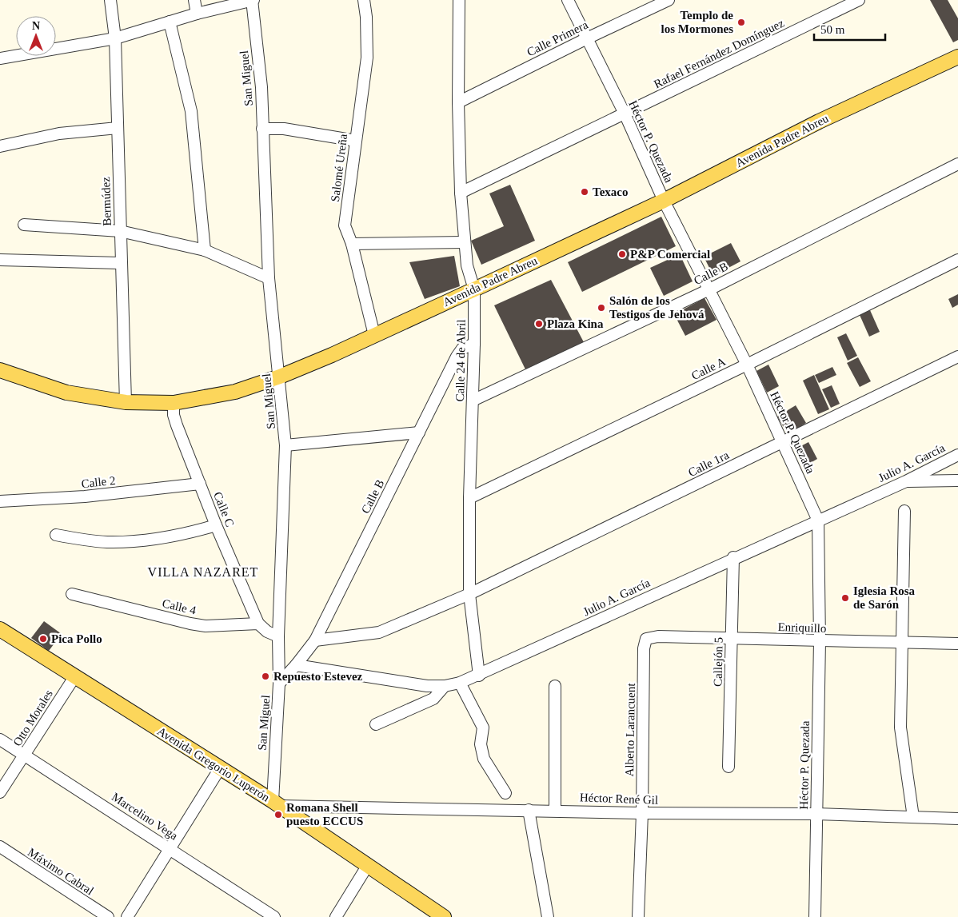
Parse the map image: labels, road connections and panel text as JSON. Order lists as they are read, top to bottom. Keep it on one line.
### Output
{"streets":{"main road":["Avenida Padre Abreu","Avenida Gregorio Luperón"],"street":["Calle Primera","Rafael Fernández Domínguez","San Miguel","Héctor P. Quezada","Salomé Ureña","Bermúdez","Calle B","Calle 24 de Abril","Calle A","Julio A. García","Calle 1ra","Calle 2","Calle C","Calle 4","Enriquillo","Callejón 5","Otto Morales","Alberto Larancuent","Héctor René Gil","Marcelino Vega","Máximo Cabral"]},"crossings":[["Calle Primera","Héctor P. Quezada"],["Calle Primera","Calle 24 de Abril"],["Rafael Fernández Domínguez","Héctor P. Quezada"],["Rafael Fernández Domínguez","Calle 24 de Abril"],["San Miguel","Avenida Padre Abreu"],["San Miguel","Avenida Gregorio Luperón"],["San Miguel","Héctor René Gil"],["Avenida Padre Abreu","Héctor P. Quezada"],["Avenida Padre Abreu","Salomé Ureña"],["Avenida Padre Abreu","Bermúdez"],["Avenida Padre Abreu","Calle 24 de Abril"],["Avenida Padre Abreu","Calle C"],["Héctor P. Quezada","Calle B"],["Héctor P. Quezada","Calle A"],["Héctor P. Quezada","Julio A. García"],["Héctor P. Quezada","Calle 1ra"],["Héctor P. Quezada","Enriquillo"],["Héctor P. Quezada","Héctor René Gil"],["Calle B","Calle 24 de Abril"],["Calle B","Julio A. García"],["Calle B","Calle 1ra"],["Calle 24 de Abril","Calle A"],["Calle 24 de Abril","Julio A. García"],["Calle 24 de Abril","Calle 1ra"],["Julio A. García","Callejón 5"],["Calle 2","Calle C"],["Calle C","Calle 4"],["Enriquillo","Callejón 5"],["Enriquillo","Alberto Larancuent"],["Otto Morales","Avenida Gregorio Luperón"],["Otto Morales","Marcelino Vega"],["Alberto Larancuent","Héctor René Gil"],["Avenida Gregorio Luperón","Héctor René Gil"]],"districts":["VILLA NAZARET"],"places":["Templo de los Mormones","Texaco","P&P Comercial","Salón de los Testigos de Jehová","Plaza Kina","Iglesia Rosa de Sarón","Pica Pollo","Repuesto Estevez","Romana Shell puesto ECCUS"],"scale_bar":"50 m","north":"top"}
